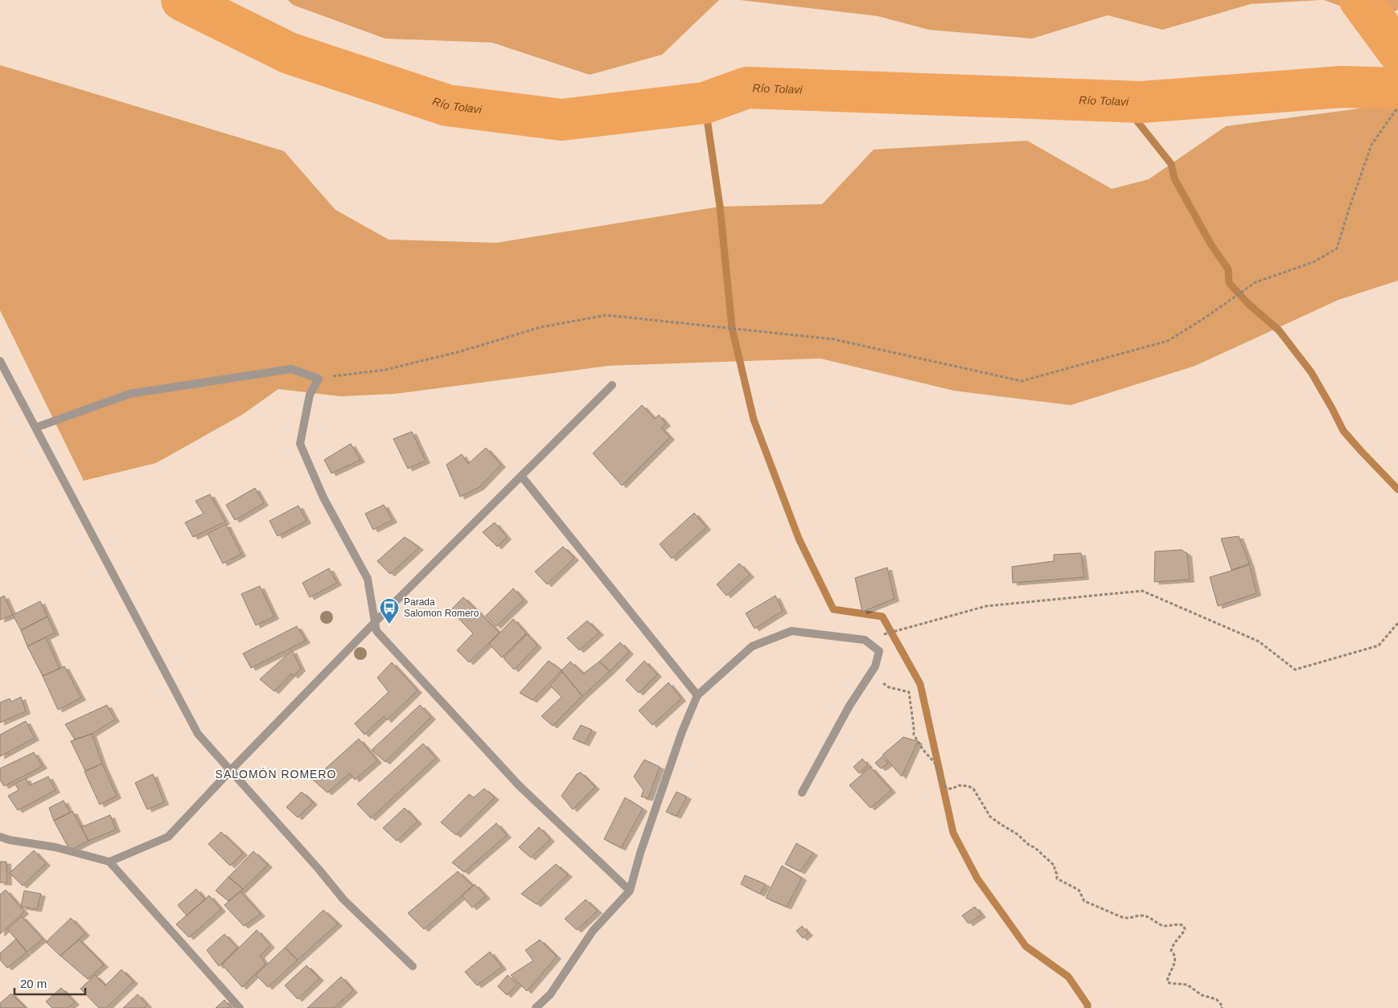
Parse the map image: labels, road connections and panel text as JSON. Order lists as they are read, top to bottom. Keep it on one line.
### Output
{"districts":["SALOMÓN ROMERO"],"water":["Río Tolavi"],"places":{"bus stop":["Parada Salomon Romero"]},"scale_bar":"20 m"}
